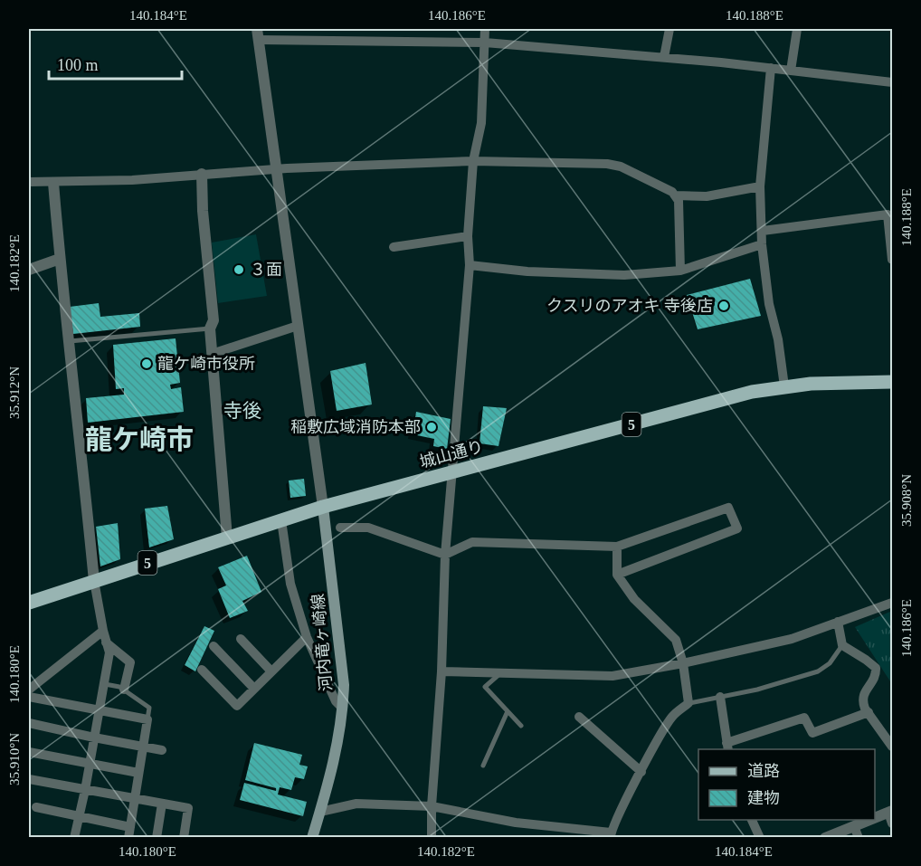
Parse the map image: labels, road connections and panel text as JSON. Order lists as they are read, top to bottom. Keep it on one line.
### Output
{"streets":{"main road":["5","城山通り","河内竜ヶ崎線"]},"crossings":[["城山通り","河内竜ヶ崎線"]],"districts":["寺後","龍ケ崎市"],"places":["３面","クスリのアオキ 寺後店","龍ケ崎市役所","稲敷広域消防本部"],"legend":["道路","建物"],"scale_bar":"100 m","coordinates":["140.184°E","140.186°E","140.188°E","140.182°E","35.912°N","35.908°N","140.180°E","35.910°N"]}
